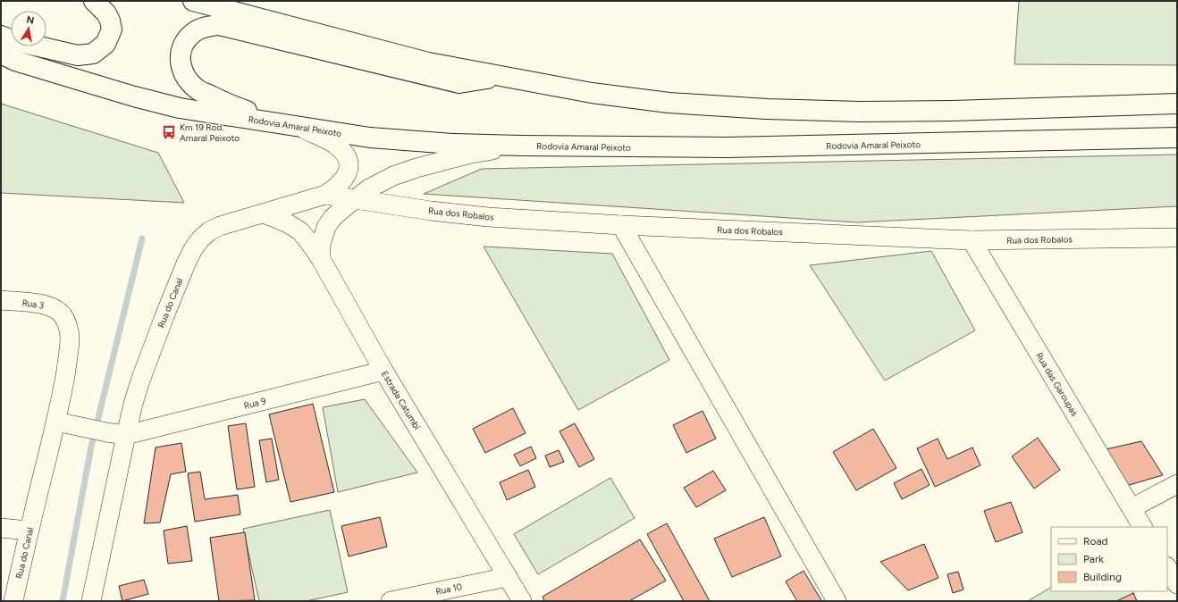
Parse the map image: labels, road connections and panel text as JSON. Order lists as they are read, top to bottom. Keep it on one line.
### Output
{"streets":{"highway":["Rodovia Amaral Peixoto"],"street":["Rua dos Robalos","Rua do Canal","Rua 3","Rua das Garoupas","Estrada Catumbi","Rua 9","Rua 10"]},"crossings":[["Rua dos Robalos","Rua do Canal"],["Rua dos Robalos","Rua das Garoupas"],["Rua do Canal","Rua 3"],["Rua do Canal","Rua 9"],["Estrada Catumbi","Rua 9"],["Estrada Catumbi","Rua 10"]],"places":{"bus stop":["Km 19 Rod. Amaral Peixoto"]},"legend":["Road","Park","Building"],"north":"top"}
